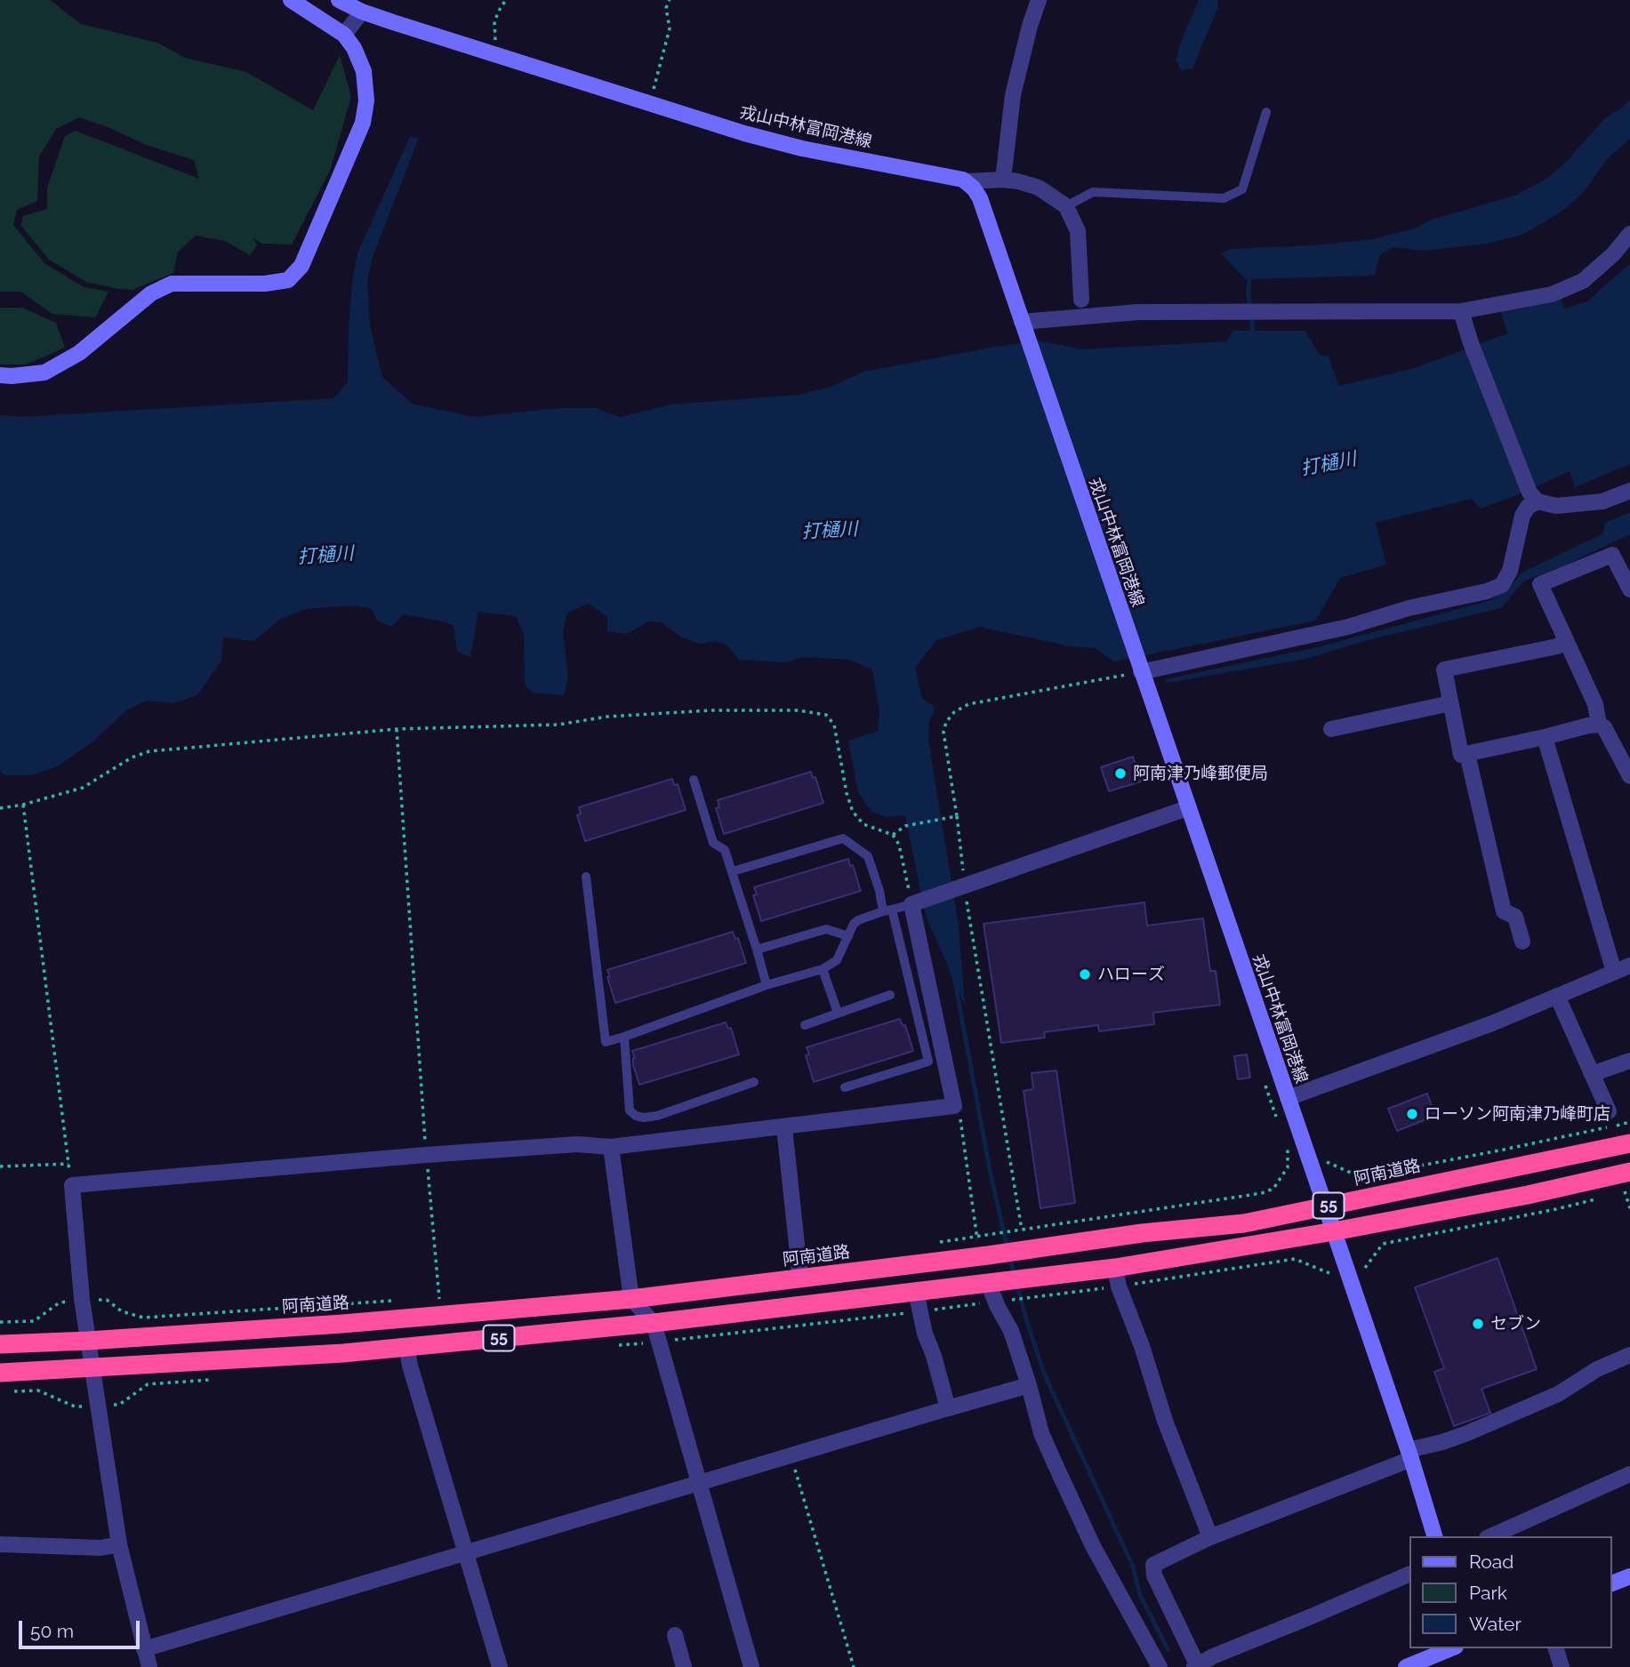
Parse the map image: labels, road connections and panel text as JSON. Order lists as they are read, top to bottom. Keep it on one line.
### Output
{"streets":{"highway":["阿南道路","55"],"main road":["戎山中林富岡港線"]},"crossings":[["戎山中林富岡港線","阿南道路"],["戎山中林富岡港線","55"]],"water":["打樋川"],"places":["阿南津乃峰郵便局","ハローズ","ローソン阿南津乃峰町店","セブン"],"legend":["Road","Park","Water"],"scale_bar":"50 m"}
